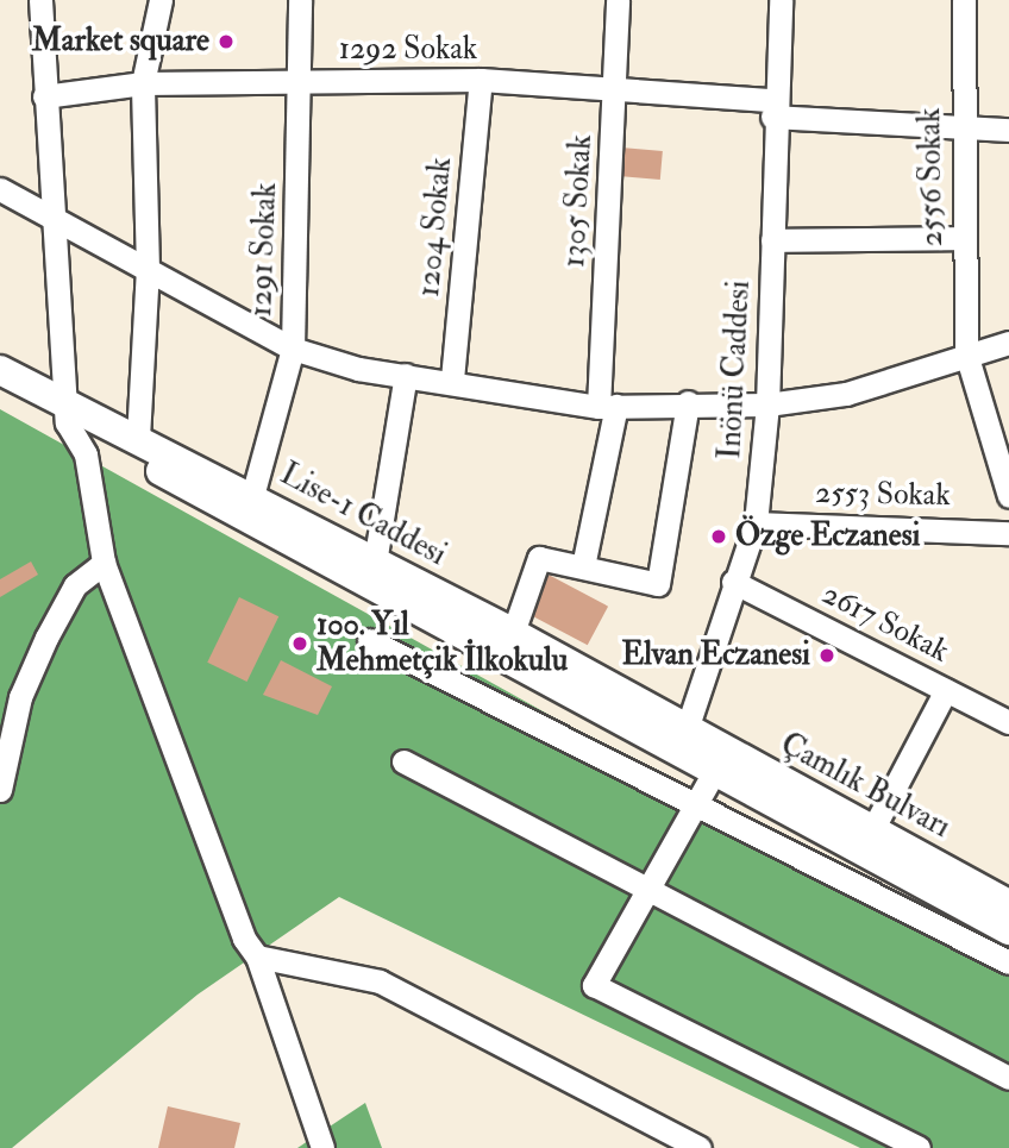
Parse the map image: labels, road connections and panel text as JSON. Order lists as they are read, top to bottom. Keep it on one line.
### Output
{"streets":{"main road":["Lise-1 Caddesi","Çamlık Bulvarı"],"street":["1292 Sokak","2556 Sokak","1305 Sokak","1204 Sokak","1291 Sokak","Inönü Caddesi","2553 Sokak","2617 Sokak"]},"crossings":[["1292 Sokak","2556 Sokak"],["1292 Sokak","1305 Sokak"],["1292 Sokak","1204 Sokak"],["1292 Sokak","1291 Sokak"],["1292 Sokak","Inönü Caddesi"],["1291 Sokak","Lise-1 Caddesi"],["Inönü Caddesi","2553 Sokak"],["Inönü Caddesi","Lise-1 Caddesi"],["Inönü Caddesi","2617 Sokak"],["Inönü Caddesi","Çamlık Bulvarı"],["Lise-1 Caddesi","Çamlık Bulvarı"]],"places":["Market square","Özge Eczanesi","100. Yıl Mehmetçik İlkokulu","Elvan Eczanesi"]}
